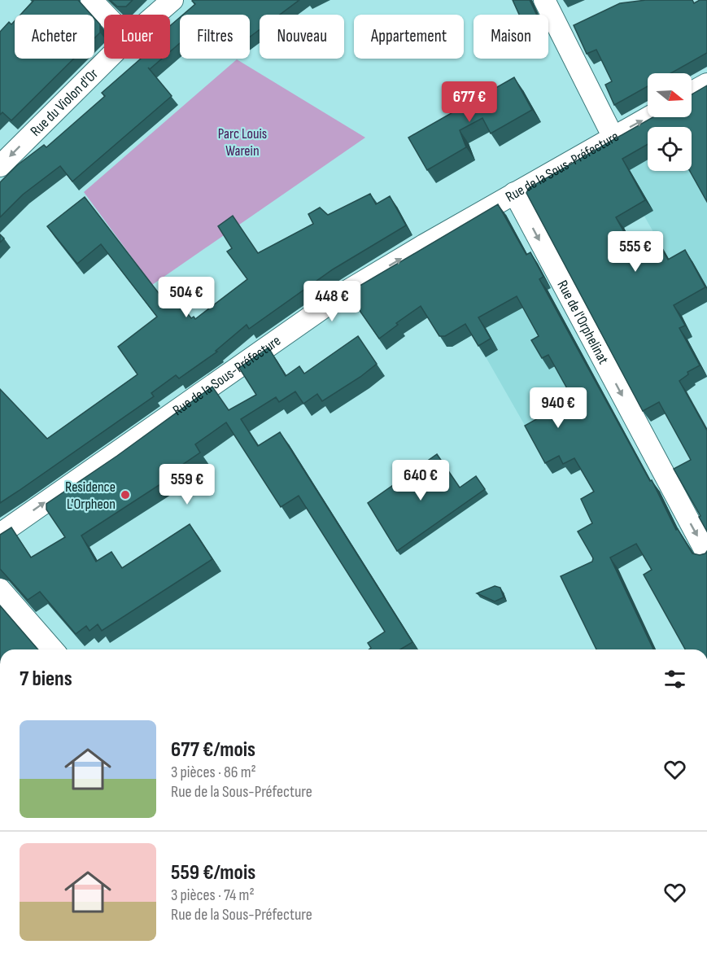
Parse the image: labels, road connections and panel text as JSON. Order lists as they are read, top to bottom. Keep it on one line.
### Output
{"streets":{"street":["Rue du Violon d'Or","Rue de la Sous-Préfecture","Rue de l'Orphelinat"]},"crossings":[["Rue de la Sous-Préfecture","Rue de l'Orphelinat"]],"one_way":["Rue du Violon d'Or","Rue de la Sous-Préfecture","Rue de l'Orphelinat"],"parks":["Parc Louis Warein"],"places":["Residence L'Orpheon"],"north":"right","page":{"chip":["Acheter","Louer","Filtres","Nouveau","Appartement","Maison"],"price":["677 €","555 €","504 €","448 €","940 €","640 €","559 €"],"heading":"7 biens","list":[{"name":"677 €/mois","note":"3 pièces · 86 m² · Rue de la Sous-Préfecture"},{"name":"559 €/mois","note":"3 pièces · 74 m² · Rue de la Sous-Préfecture"}]}}
